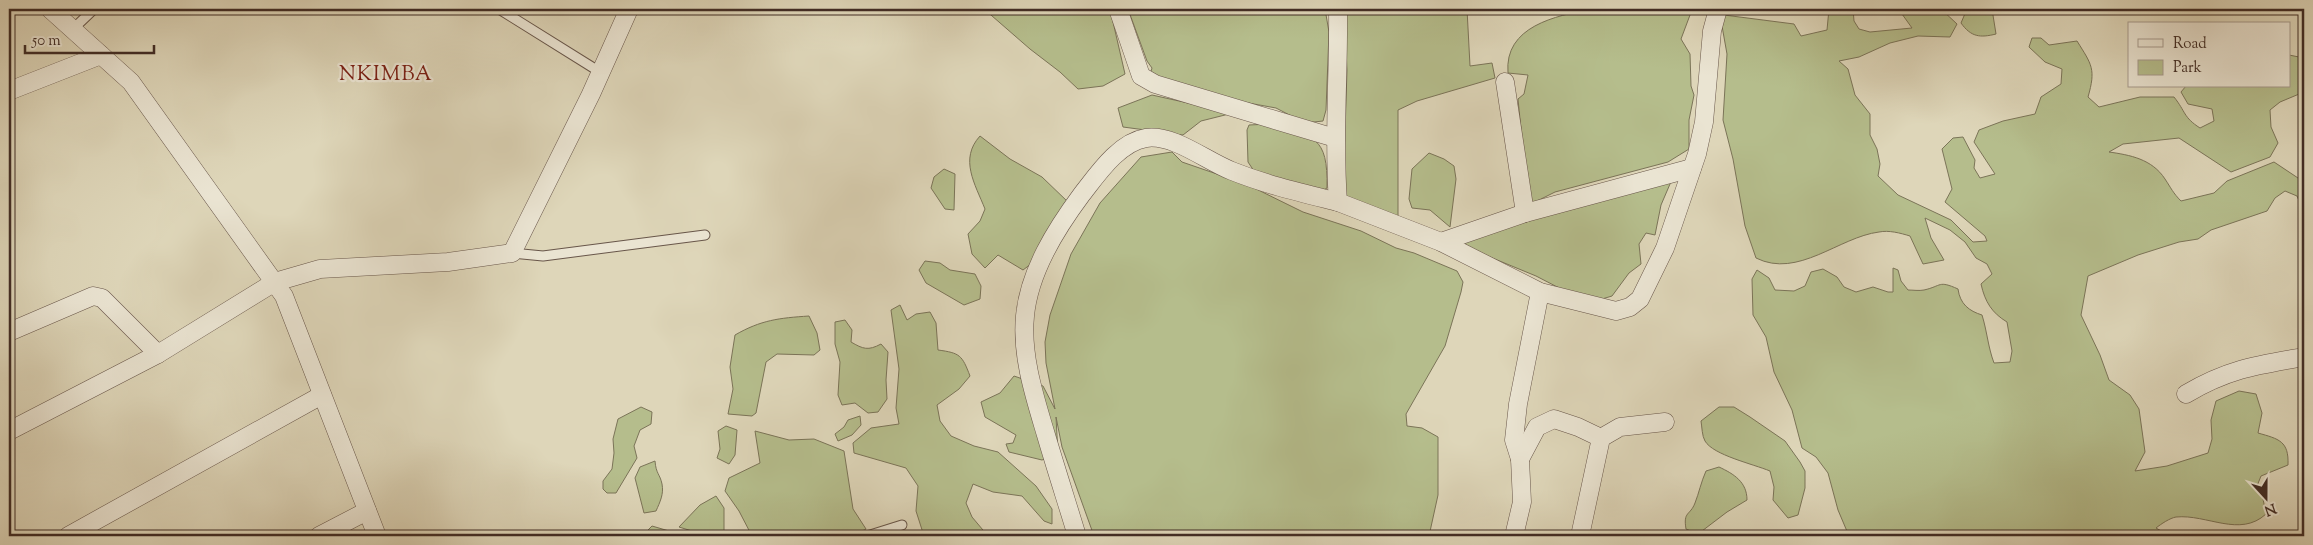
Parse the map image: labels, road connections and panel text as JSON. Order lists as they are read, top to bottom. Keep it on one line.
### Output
{"districts":["NKIMBA"],"legend":["Road","Park"],"scale_bar":"50 m","north":"bottom"}
